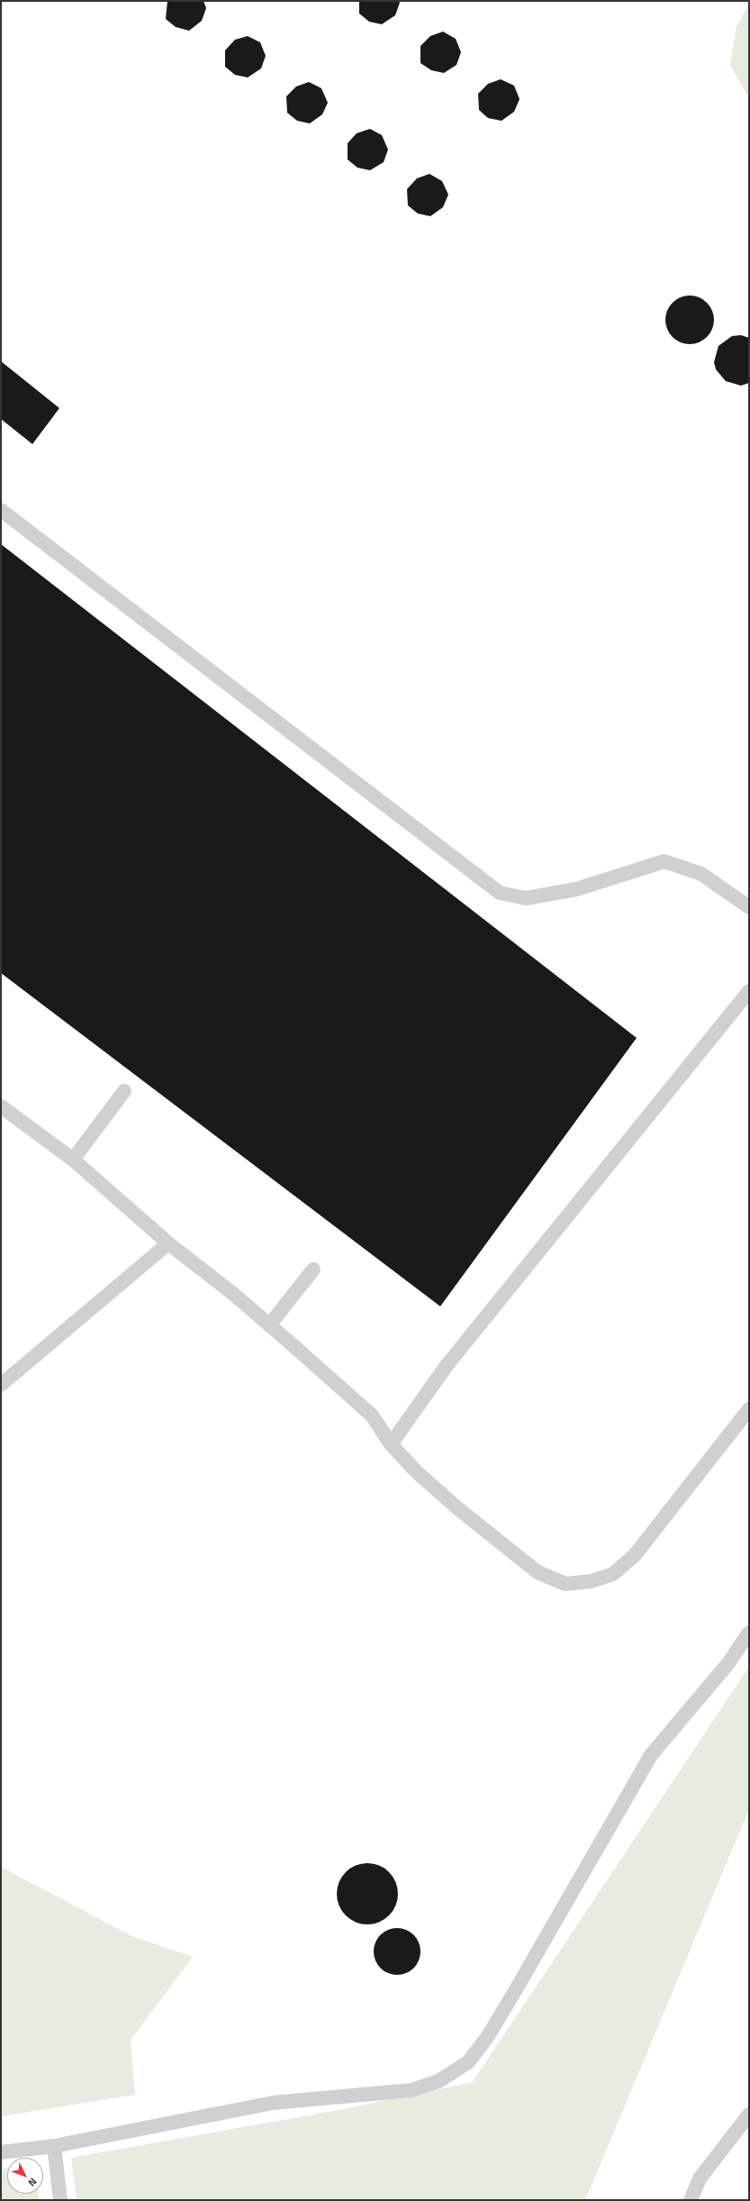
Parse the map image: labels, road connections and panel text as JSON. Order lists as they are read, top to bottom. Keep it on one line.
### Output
{"north":"bottom right"}
